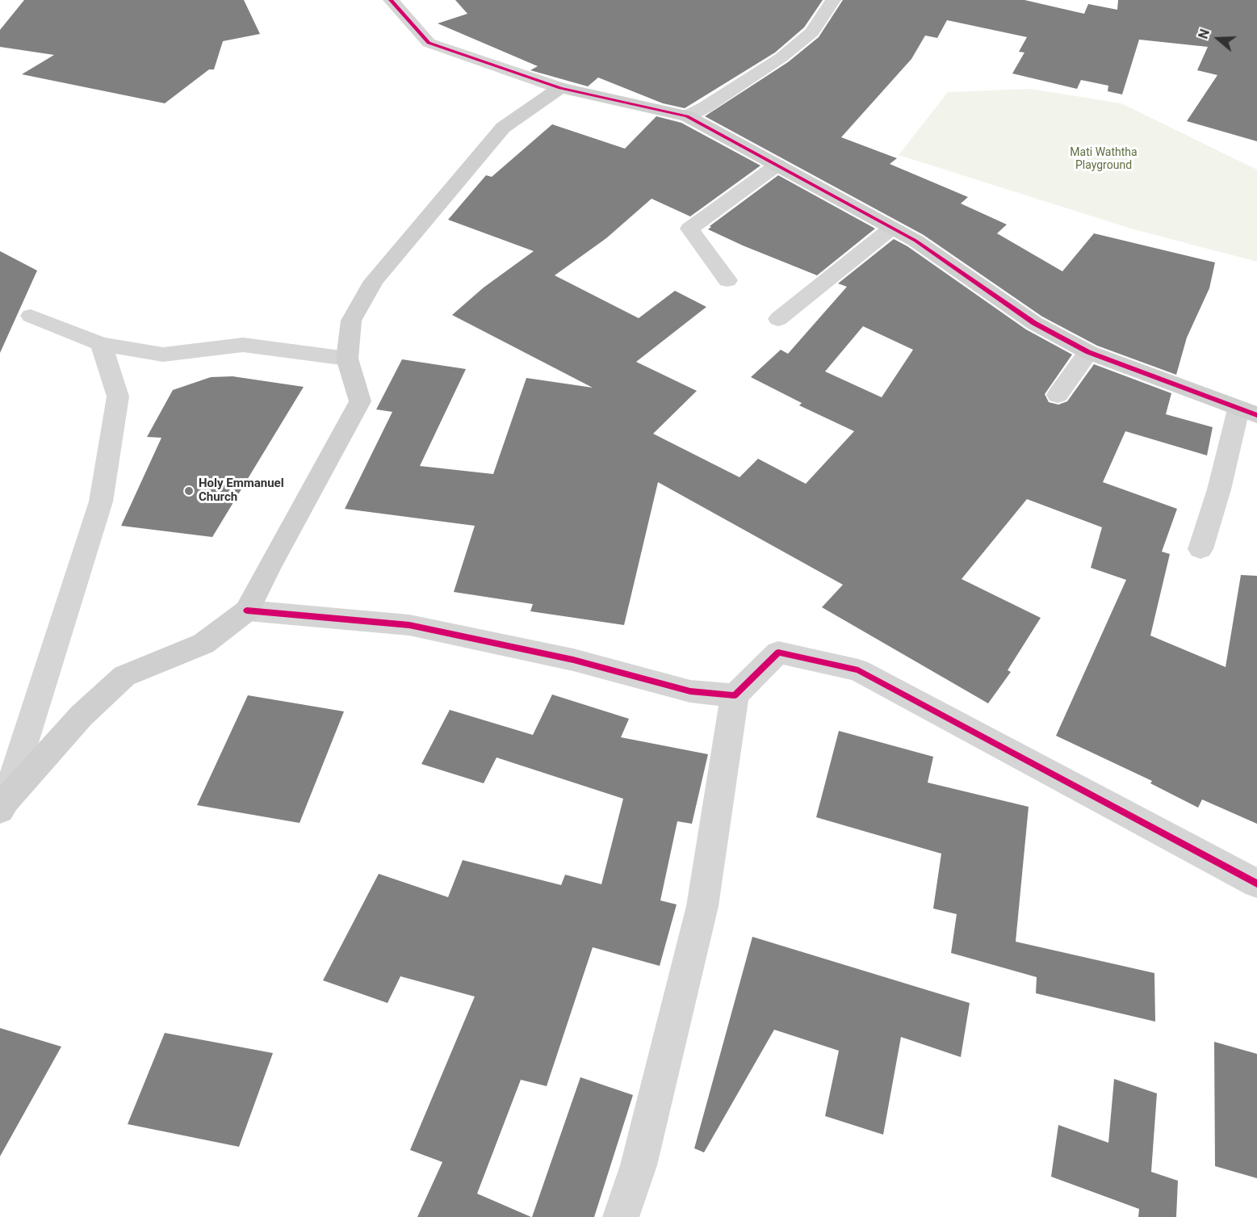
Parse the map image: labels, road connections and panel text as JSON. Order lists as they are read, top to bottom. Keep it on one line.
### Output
{"parks":["Mati Waththa Playground"],"places":["Holy Emmanuel Church"],"north":"left"}
